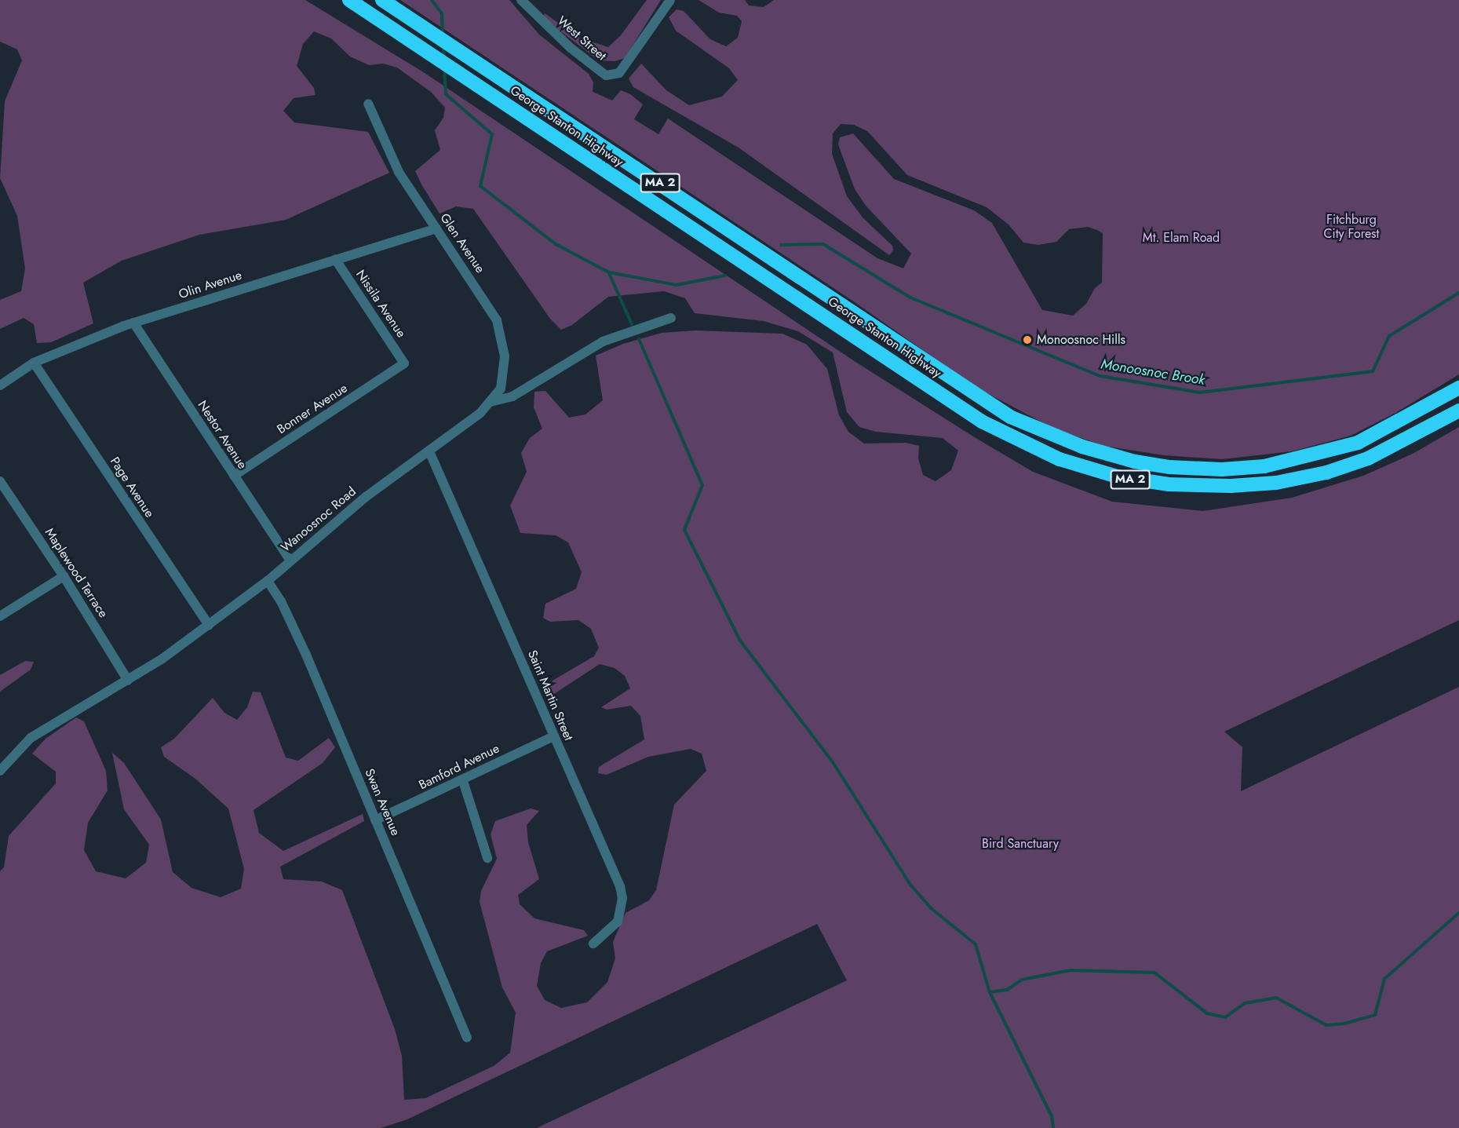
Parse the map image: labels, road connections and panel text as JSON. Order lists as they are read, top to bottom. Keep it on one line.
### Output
{"streets":{"highway":["George Stanton Highway","MA 2"],"street":["West Street","Glen Avenue","Olin Avenue","Nissila Avenue","Bonner Avenue","Nestor Avenue","Page Avenue","Wanoosnoc Road","Maplewood Terrace","Saint Martin Street","Bamford Avenue","Swan Avenue"]},"crossings":[["Glen Avenue","Olin Avenue"],["Glen Avenue","Wanoosnoc Road"],["Olin Avenue","Nissila Avenue"],["Olin Avenue","Nestor Avenue"],["Olin Avenue","Page Avenue"],["Nissila Avenue","Bonner Avenue"],["Bonner Avenue","Nestor Avenue"],["Nestor Avenue","Wanoosnoc Road"],["Page Avenue","Wanoosnoc Road"],["Wanoosnoc Road","Maplewood Terrace"],["Wanoosnoc Road","Saint Martin Street"],["Wanoosnoc Road","Swan Avenue"],["Saint Martin Street","Bamford Avenue"],["Bamford Avenue","Swan Avenue"]],"water":["Monoosnoc Brook"],"parks":["Fitchburg City Forest","Mt. Elam Road","Bird Sanctuary"],"places":["Monoosnoc Hills"]}
